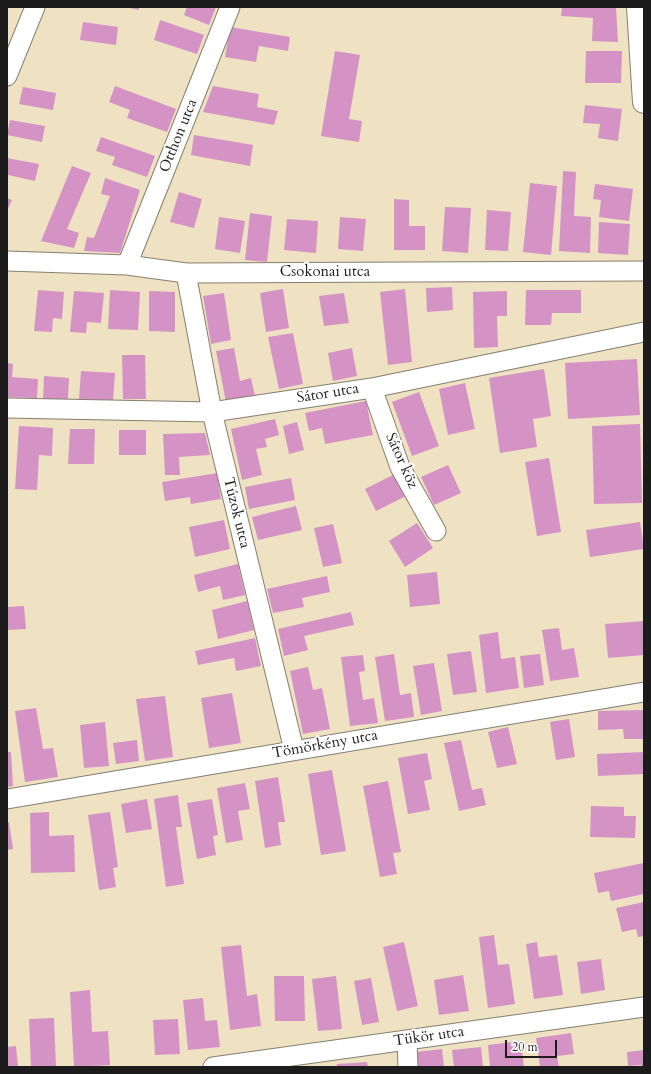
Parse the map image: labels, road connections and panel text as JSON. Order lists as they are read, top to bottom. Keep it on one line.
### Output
{"streets":{"street":["Otthon utca","Csokonai utca","Sátor utca","Sátor köz","Túzok utca","Tömörkény utca","Tükör utca"]},"crossings":[["Otthon utca","Csokonai utca"],["Csokonai utca","Túzok utca"],["Sátor utca","Sátor köz"],["Sátor utca","Túzok utca"],["Túzok utca","Tömörkény utca"]],"scale_bar":"20 m"}
